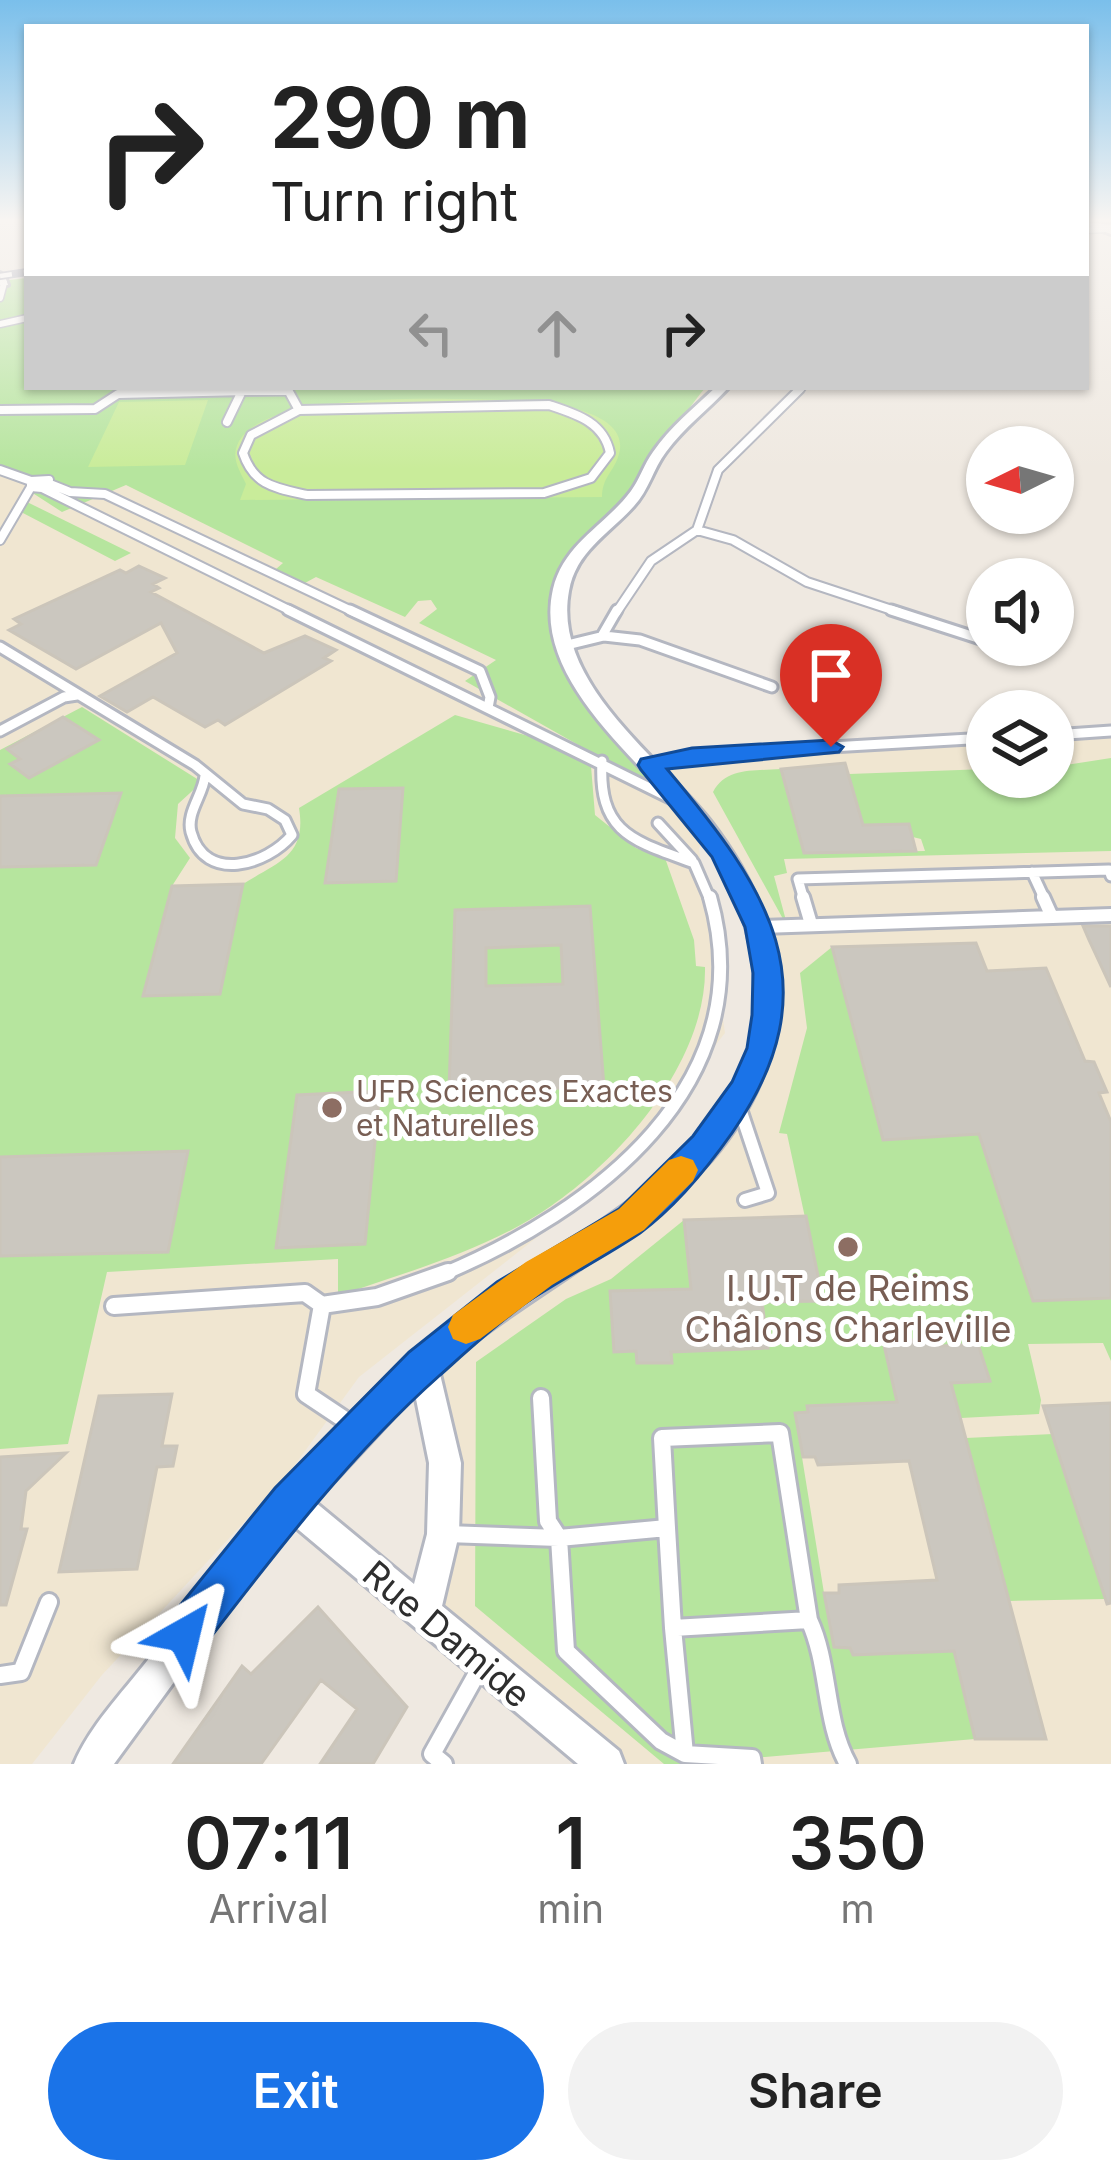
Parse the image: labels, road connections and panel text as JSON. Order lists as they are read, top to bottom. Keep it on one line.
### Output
{"streets":{"street":["Rue Damide"]},"places":["UFR Sciences Exactes et Naturelles","I.U.T de Reims Châlons Charleville"],"north":"left","page":{"turn":["290 m","Turn right"],"eta":["07:11","Arrival","1","min","350","m"],"buttons":["Exit","Share"]}}
